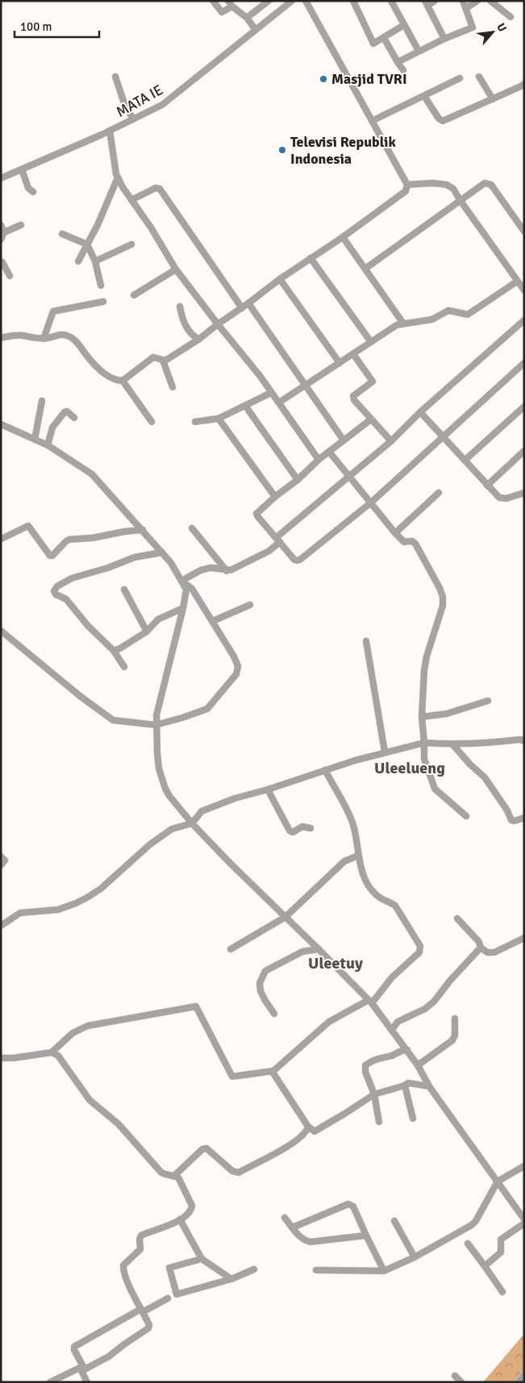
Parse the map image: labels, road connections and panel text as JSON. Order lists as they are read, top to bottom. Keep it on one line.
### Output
{"streets":{"street":["MATA IE"]},"districts":["Uleelueng","Uleetuy"],"places":["Masjid TVRI","Televisi Republik Indonesia"],"scale_bar":"100 m","north":"top right"}
